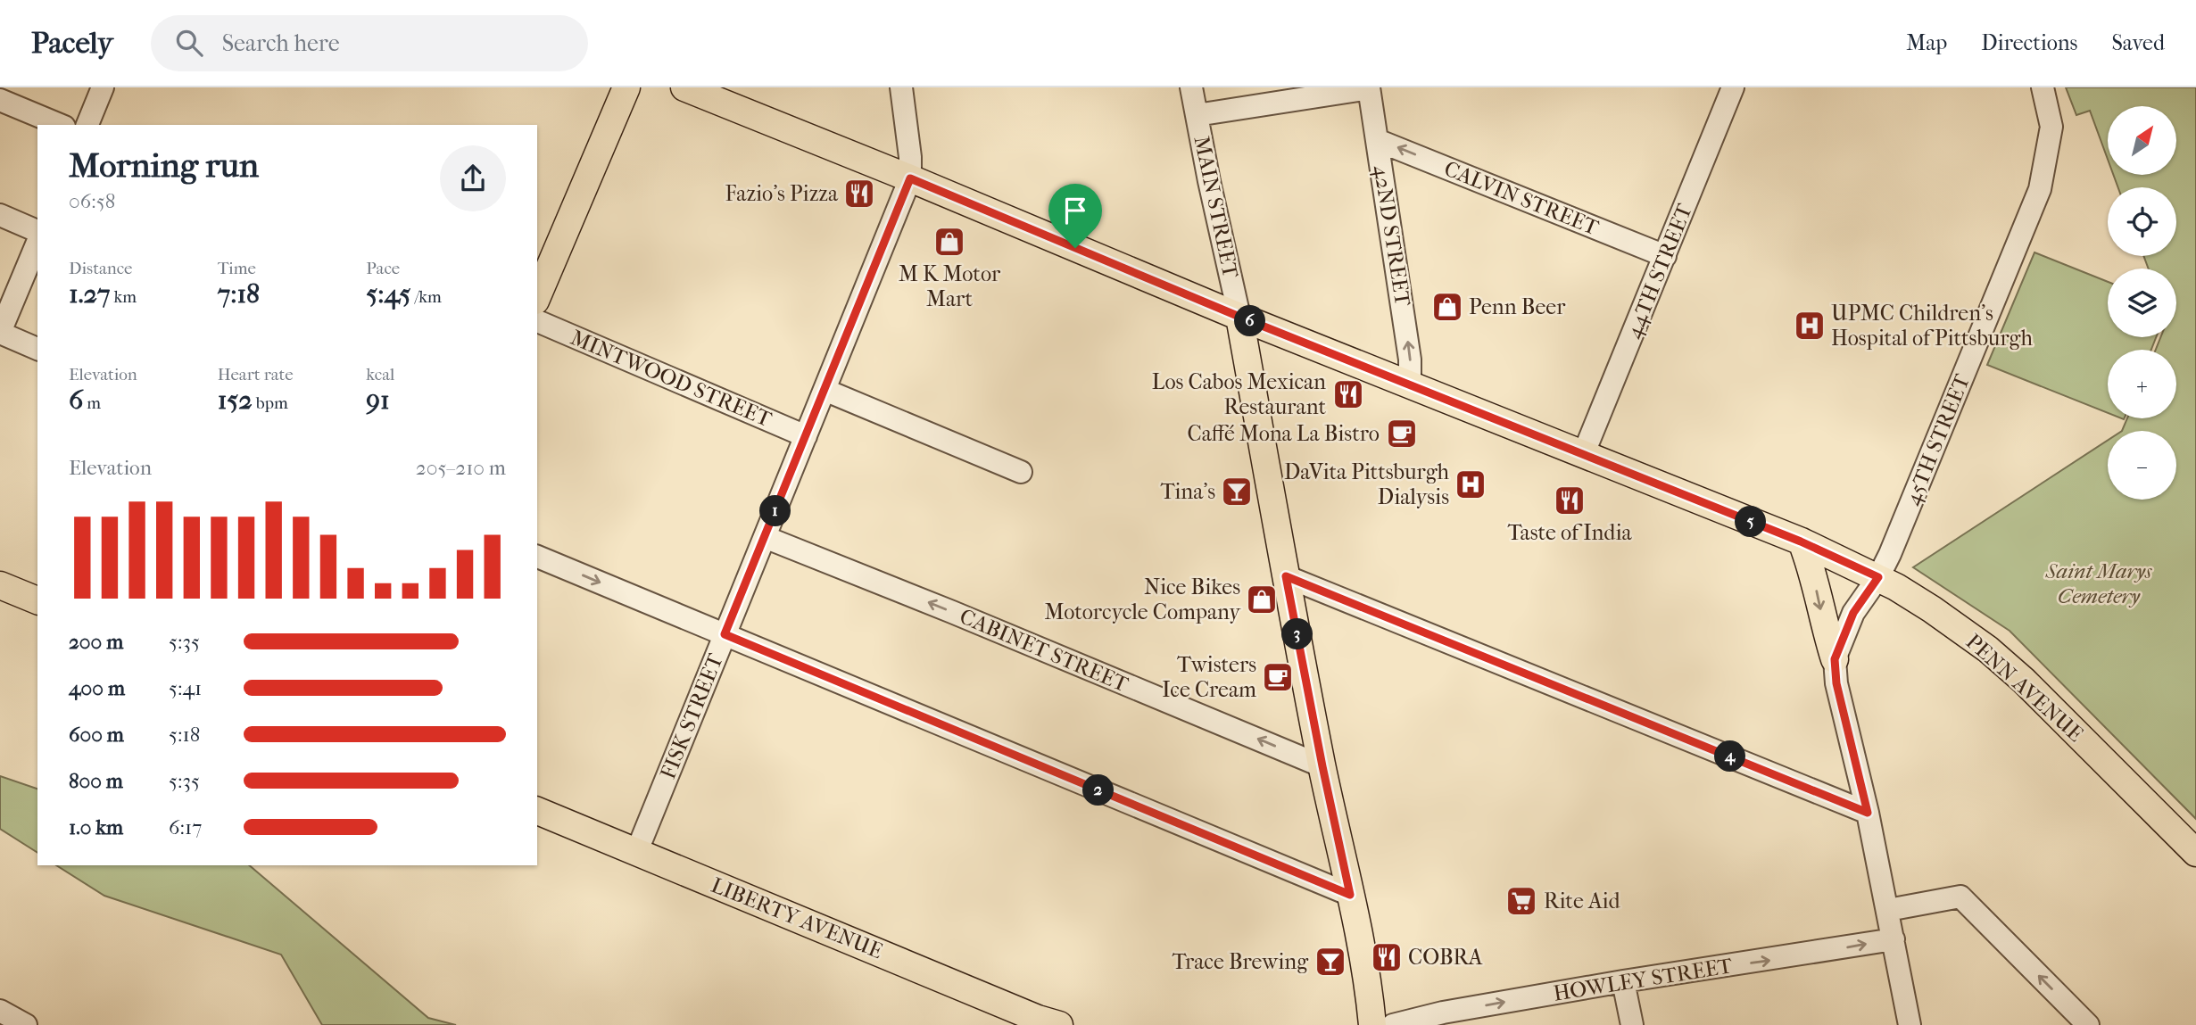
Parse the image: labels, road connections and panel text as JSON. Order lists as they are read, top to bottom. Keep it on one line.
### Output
{"streets":{"main road":["MAIN STREET","PENN AVENUE","LIBERTY AVENUE"],"street":["CALVIN STREET","42ND STREET","44TH STREET","MINTWOOD STREET","45TH STREET","CABINET STREET","FISK STREET","HOWLEY STREET"]},"crossings":[["CALVIN STREET","42ND STREET"],["CALVIN STREET","44TH STREET"],["MAIN STREET","CABINET STREET"],["MAIN STREET","PENN AVENUE"],["42ND STREET","PENN AVENUE"],["44TH STREET","PENN AVENUE"],["MINTWOOD STREET","FISK STREET"],["45TH STREET","PENN AVENUE"],["CABINET STREET","FISK STREET"],["PENN AVENUE","FISK STREET"],["FISK STREET","LIBERTY AVENUE"]],"one_way":["CALVIN STREET","42ND STREET","HOWLEY STREET"],"parks":["Saint Marys Cemetery"],"places":{"restaurant":["Fazio's Pizza","Los Cabos Mexican Restaurant","Taste of India","COBRA"],"shop":["M K Motor Mart","Penn Beer","Nice Bikes Motorcycle Company"],"hospital":["UPMC Children's Hospital of Pittsburgh","DaVita Pittsburgh Dialysis"],"cafe":["Caffé Mona La Bistro","Twisters Ice Cream"],"bar":["Tina's","Trace Brewing"],"supermarket":["Rite Aid"]},"north":"top right","page":{"header":"Pacely","search":"Search here","nav":["Map","Directions","Saved"],"map_buttons":["+","−"],"heading":["Morning run","06:58"],"stats":[["Distance","1.27 km"],["Time","7:18"],["Pace","5:45 /km"],["Elevation","6 m"],["Heart rate","152 bpm"],["kcal","91"]],"pins":["6","1","5","3","4","2"],"chart":["Elevation","205–210 m"],"list":[{"name":"200 m","note":"5:35"},{"name":"400 m","note":"5:41"},{"name":"600 m","note":"5:18"},{"name":"800 m","note":"5:35"},{"name":"1.0 km","note":"6:17"}]}}
